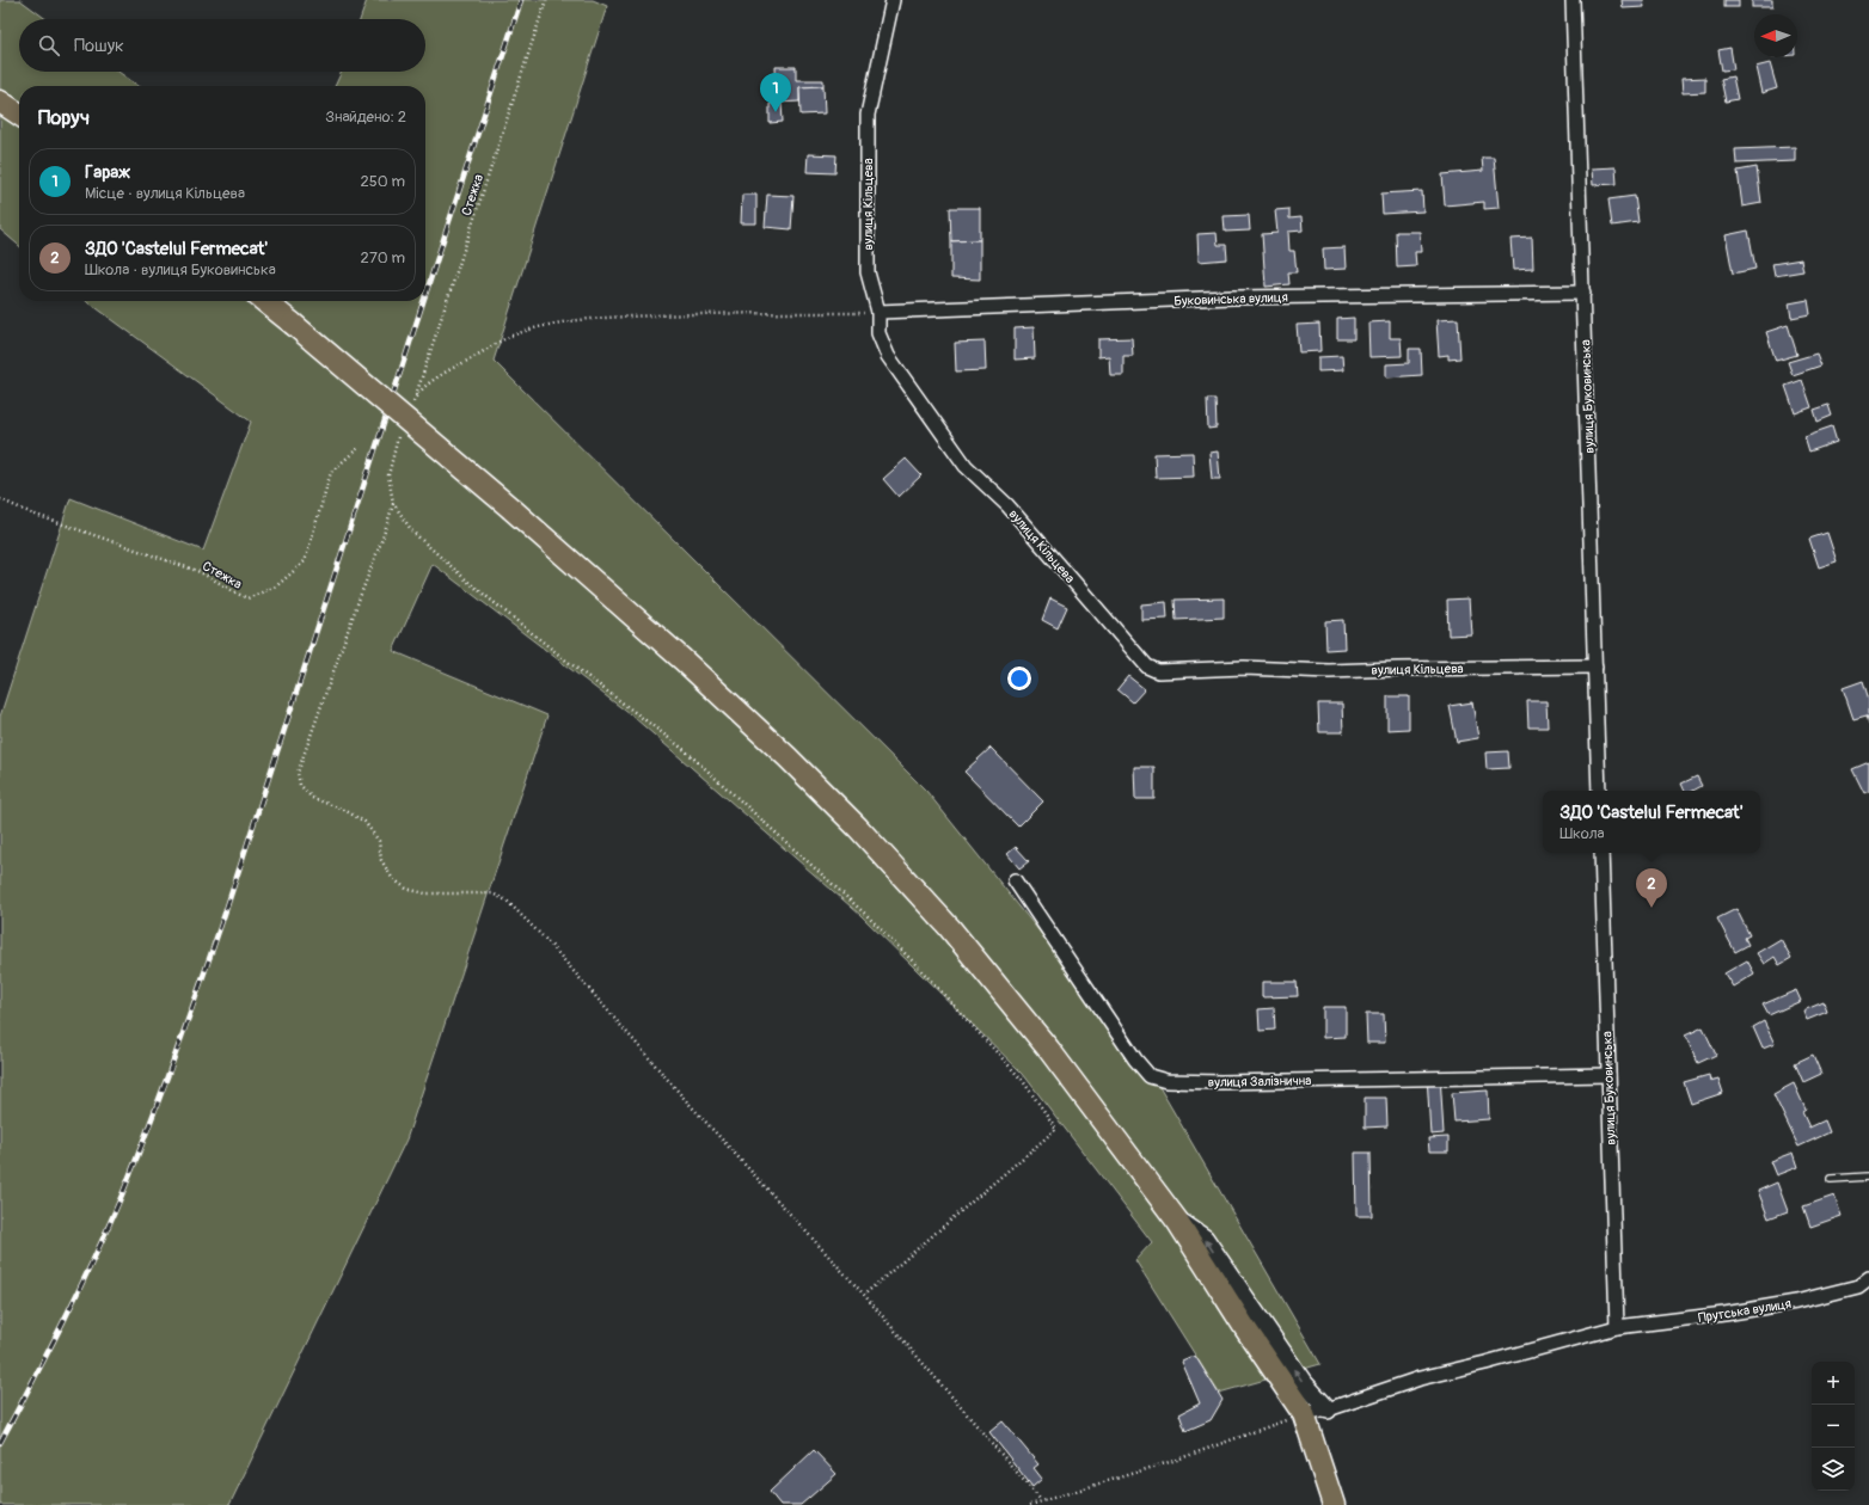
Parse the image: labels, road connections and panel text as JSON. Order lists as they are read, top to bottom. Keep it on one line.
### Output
{"streets":{"street":["вулиця Кільцева","Буковинська вулиця","вулиця Буковинська","вулиця Залізнична","Прутська вулиця"],"path":["Стежка"]},"crossings":[["вулиця Кільцева","Буковинська вулиця"],["вулиця Кільцева","вулиця Буковинська"],["Буковинська вулиця","вулиця Буковинська"],["вулиця Буковинська","вулиця Залізнична"],["вулиця Буковинська","Прутська вулиця"]],"north":"left","page":{"search":"Пошук","pins":["1","2"],"heading":["Поруч","Знайдено: 2"],"list":[{"mark":"1","name":"Гараж","note":"Місце · вулиця Кільцева","value":"250 m"},{"mark":"2","name":"ЗДО 'Castelul Fermecat'","note":"Школа · вулиця Буковинська","value":"270 m"}],"popup":["ЗДО 'Castelul Fermecat'","Школа"],"map_buttons":["+","−"]}}
